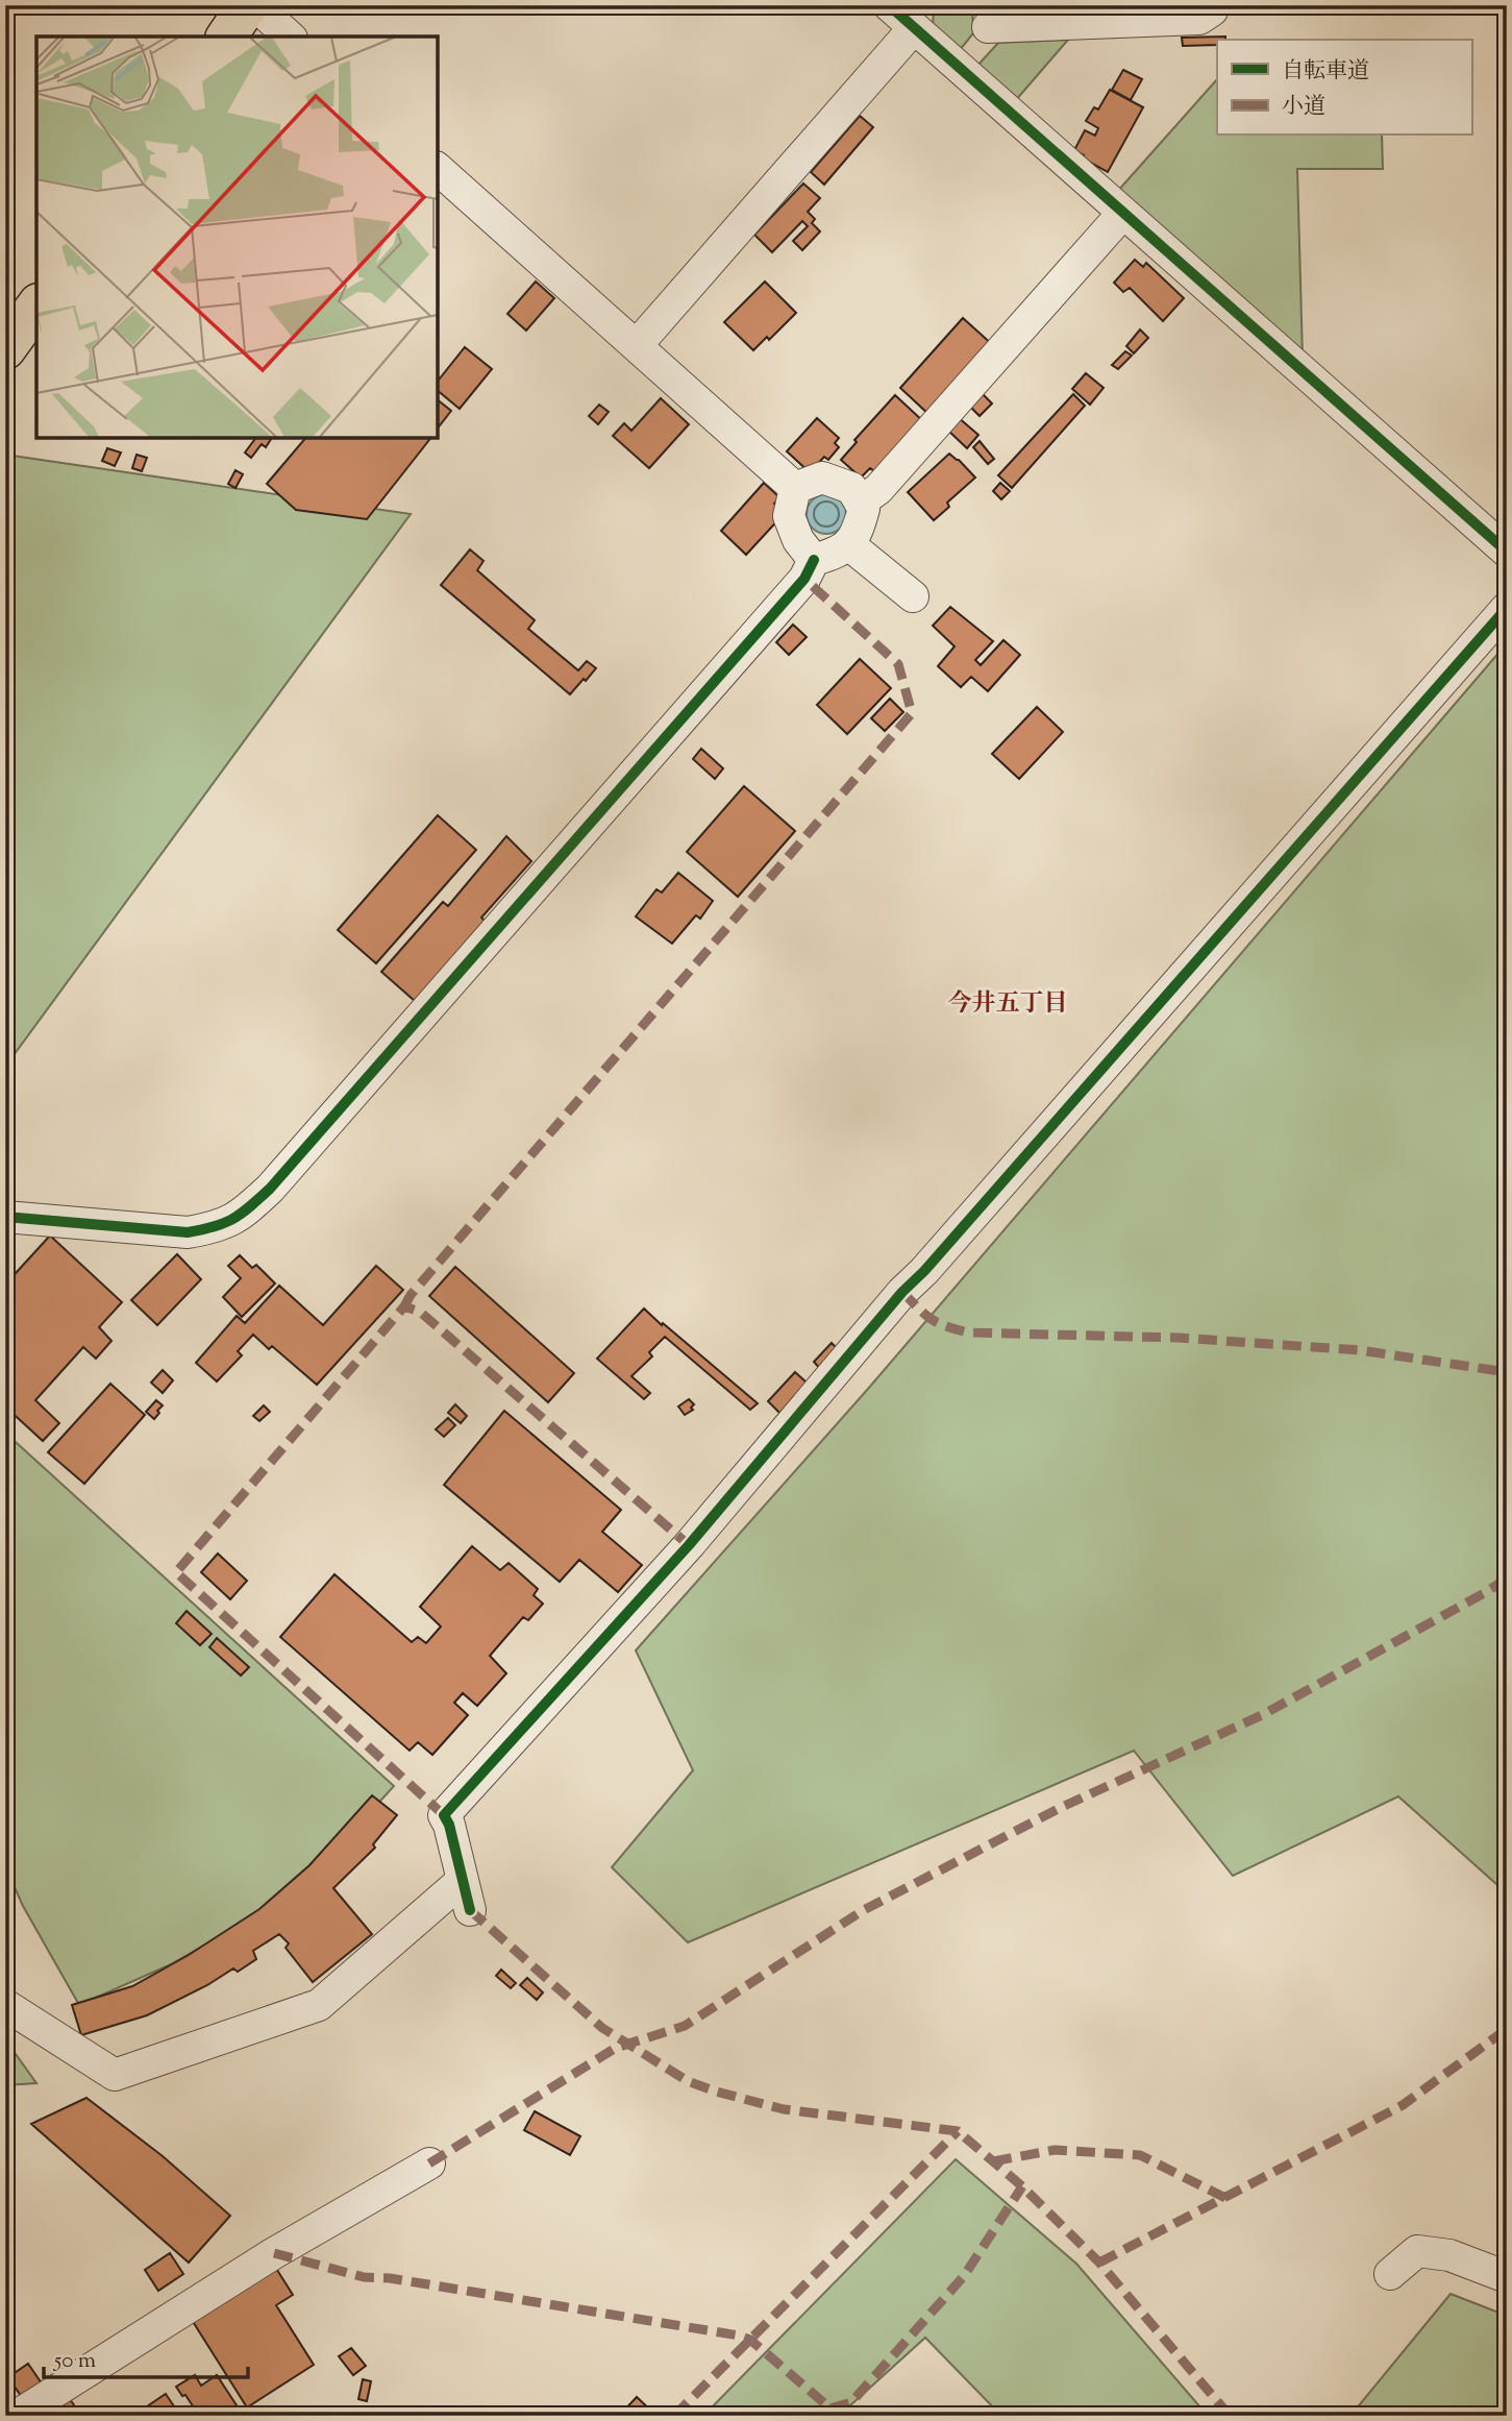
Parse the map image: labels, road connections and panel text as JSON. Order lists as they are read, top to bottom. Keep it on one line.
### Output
{"districts":["今井五丁目"],"legend":["自転車道","小道"],"scale_bar":"50 m"}
